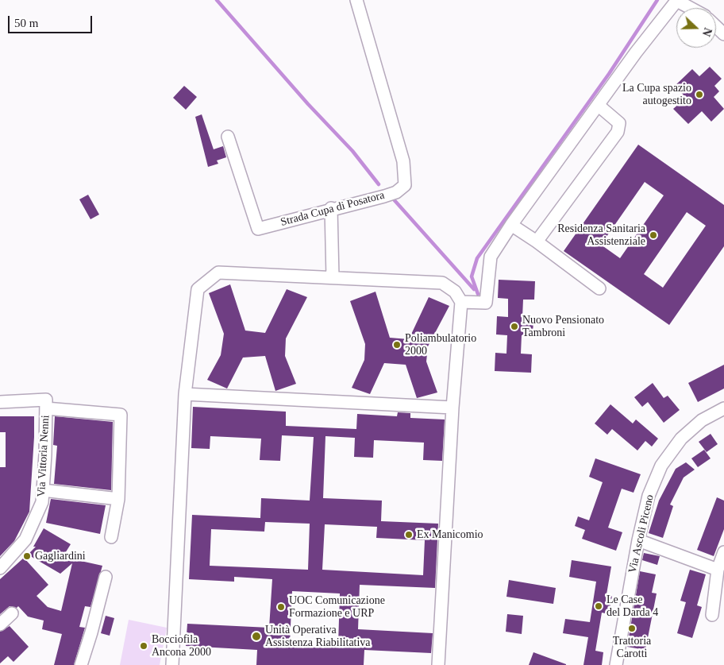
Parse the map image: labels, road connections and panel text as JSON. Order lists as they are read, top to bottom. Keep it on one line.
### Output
{"streets":{"street":["Strada Cupa di Posatora","Via Vittoria Nenni","Via Ascoli Piceno"]},"places":["La Cupa spazio autogestito","Residenza Sanitaria Assistenziale","Nuovo Pensionato Tambroni","Poliambulatorio 2000","Ex Manicomio","Gagliardini","Le Case del Darda 4","UOC Comunicazione Formazione e URP","Trattoria Carotti","Unità Operativa Assistenza Riabilitativa","Bocciofila Ancona 2000"],"scale_bar":"50 m","north":"right"}
